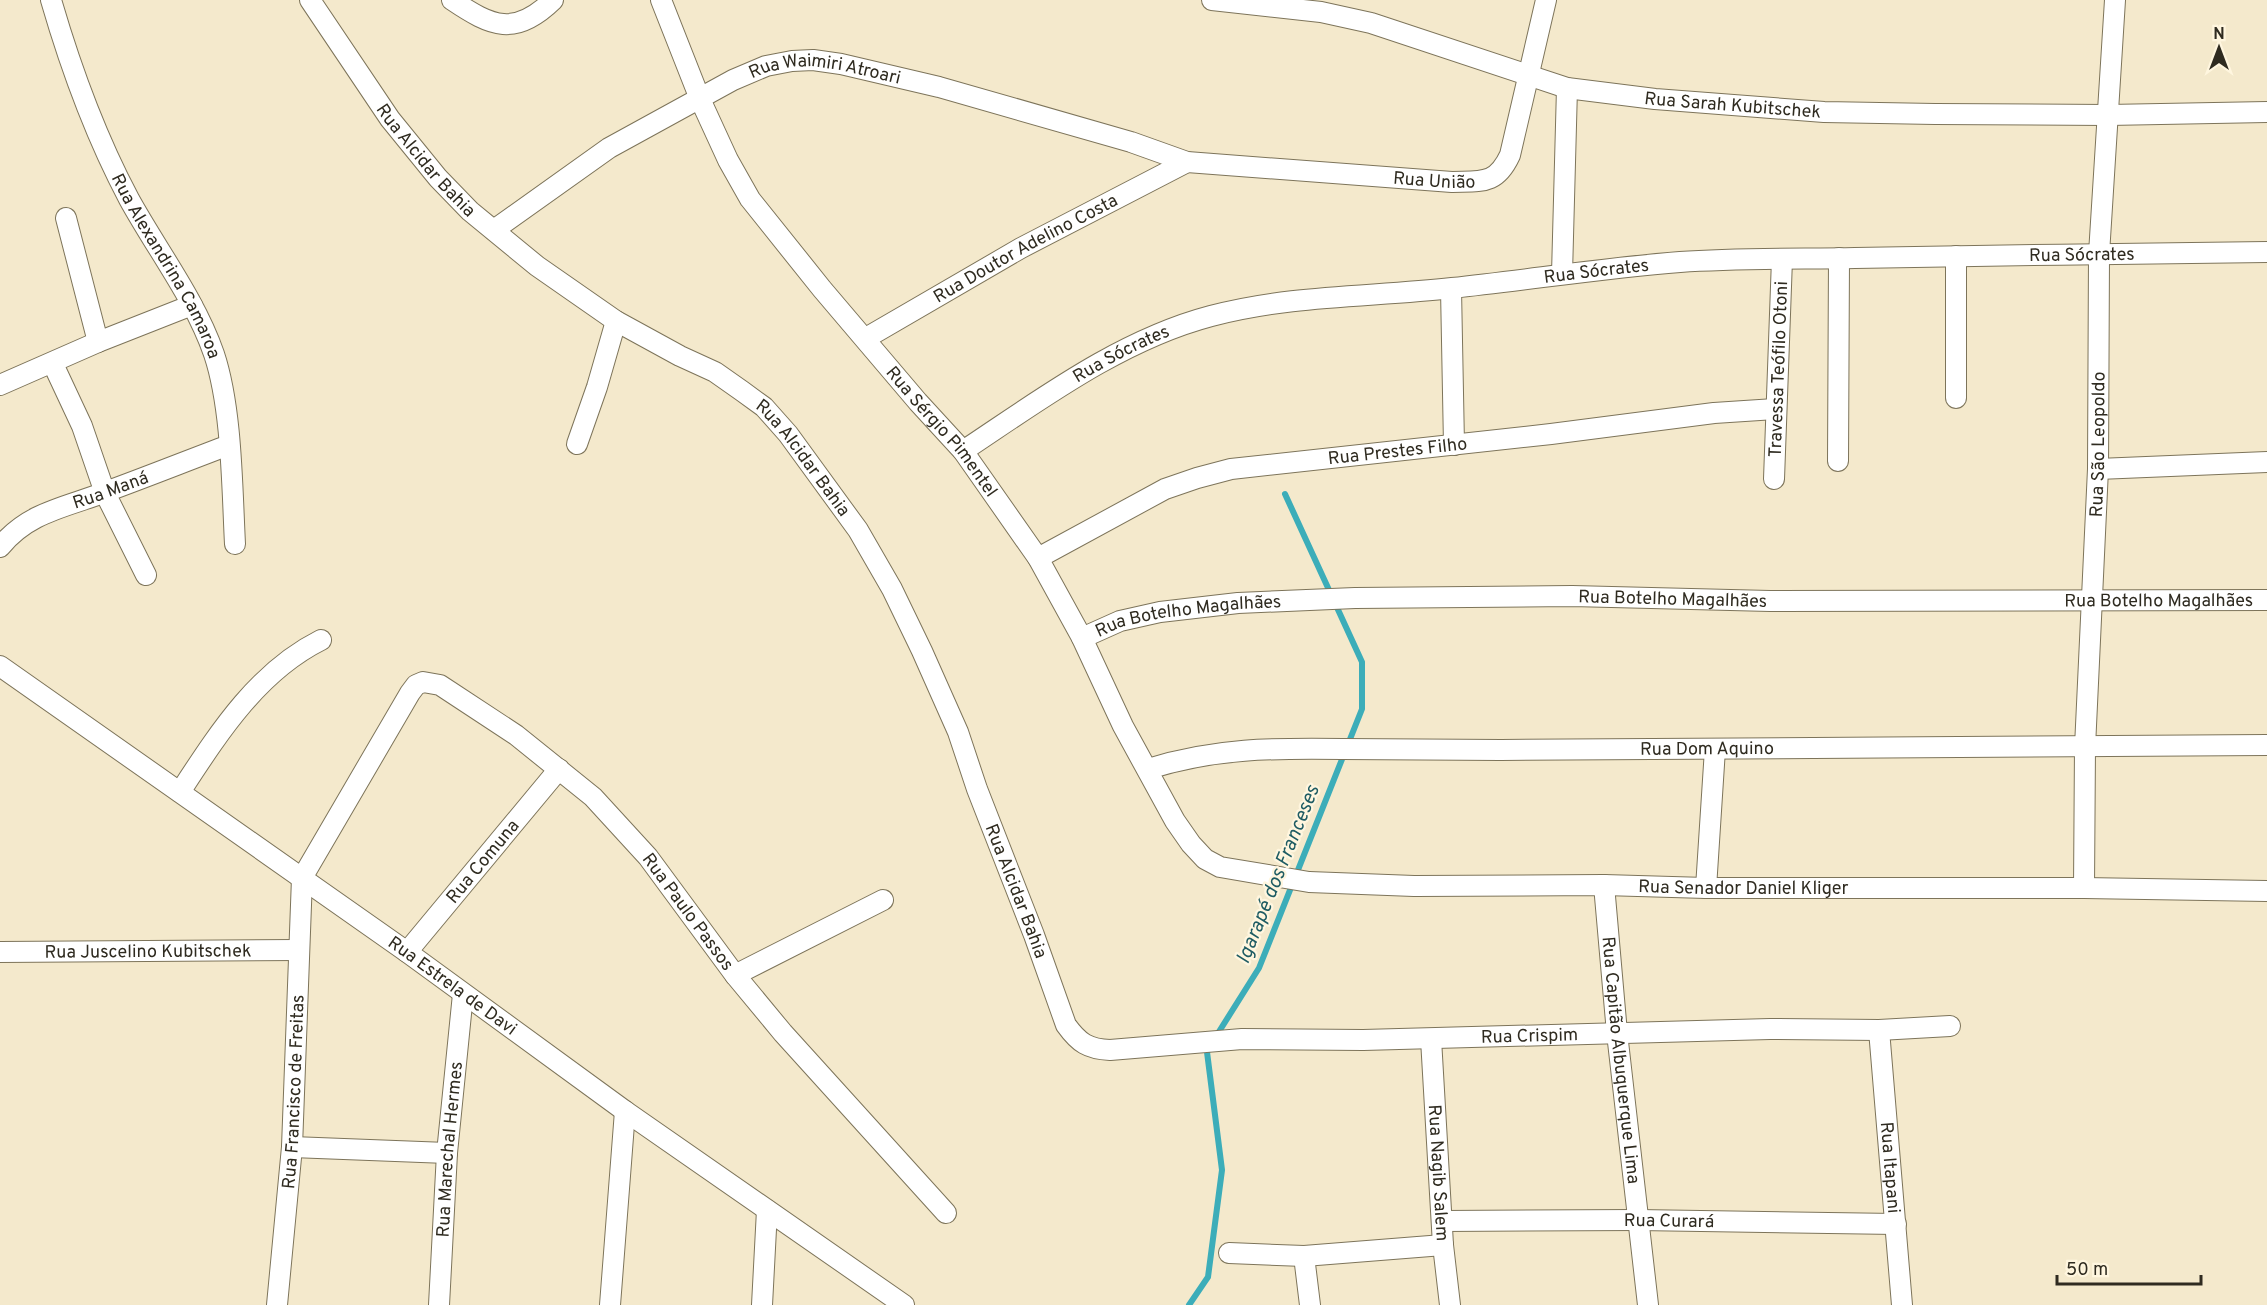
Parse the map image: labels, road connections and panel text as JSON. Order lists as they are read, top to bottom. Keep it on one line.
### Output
{"streets":{"street":["Rua Waimiri Atroari","Rua Sarah Kubitschek","Rua Alcidar Bahia","Rua União","Rua Doutor Adelino Costa","Rua Sócrates","Rua Alexandrina Camaroa","Travessa Teófilo Otoni","Rua Sérgio Pimentel","Rua São Leopoldo","Rua Prestes Filho","Rua Maná","Rua Botelho Magalhães","Rua Dom Aquino","Rua Comuna","Rua Senador Daniel Kliger","Rua Paulo Passos","Rua Juscelino Kubitschek","Rua Estrela de Davi","Rua Crispim","Rua Capitão Albuquerque Lima","Rua Francisco de Freitas","Rua Marechal Hermes","Rua Itapani","Rua Nagib Salem","Rua Curará"]},"crossings":[["Rua Waimiri Atroari","Rua Alcidar Bahia"],["Rua Waimiri Atroari","Rua União"],["Rua Waimiri Atroari","Rua Doutor Adelino Costa"],["Rua Waimiri Atroari","Rua Sérgio Pimentel"],["Rua Sarah Kubitschek","Rua União"],["Rua Sarah Kubitschek","Rua São Leopoldo"],["Rua Alcidar Bahia","Rua Crispim"],["Rua União","Rua Doutor Adelino Costa"],["Rua Doutor Adelino Costa","Rua Sérgio Pimentel"],["Rua Sócrates","Travessa Teófilo Otoni"],["Rua Sócrates","Rua Sérgio Pimentel"],["Rua Sócrates","Rua São Leopoldo"],["Rua Alexandrina Camaroa","Rua Maná"],["Travessa Teófilo Otoni","Rua Prestes Filho"],["Rua Sérgio Pimentel","Rua Prestes Filho"],["Rua Sérgio Pimentel","Rua Botelho Magalhães"],["Rua Sérgio Pimentel","Rua Dom Aquino"],["Rua Sérgio Pimentel","Rua Senador Daniel Kliger"],["Rua São Leopoldo","Rua Botelho Magalhães"],["Rua São Leopoldo","Rua Dom Aquino"],["Rua São Leopoldo","Rua Senador Daniel Kliger"],["Rua Comuna","Rua Paulo Passos"],["Rua Comuna","Rua Estrela de Davi"],["Rua Senador Daniel Kliger","Rua Capitão Albuquerque Lima"],["Rua Paulo Passos","Rua Estrela de Davi"],["Rua Paulo Passos","Rua Francisco de Freitas"],["Rua Juscelino Kubitschek","Rua Francisco de Freitas"],["Rua Estrela de Davi","Rua Francisco de Freitas"],["Rua Estrela de Davi","Rua Marechal Hermes"],["Rua Crispim","Rua Capitão Albuquerque Lima"],["Rua Crispim","Rua Itapani"],["Rua Crispim","Rua Nagib Salem"],["Rua Capitão Albuquerque Lima","Rua Curará"],["Rua Itapani","Rua Curará"],["Rua Nagib Salem","Rua Curará"]],"water":["Igarapé dos Franceses"],"scale_bar":"50 m","north":"top"}
